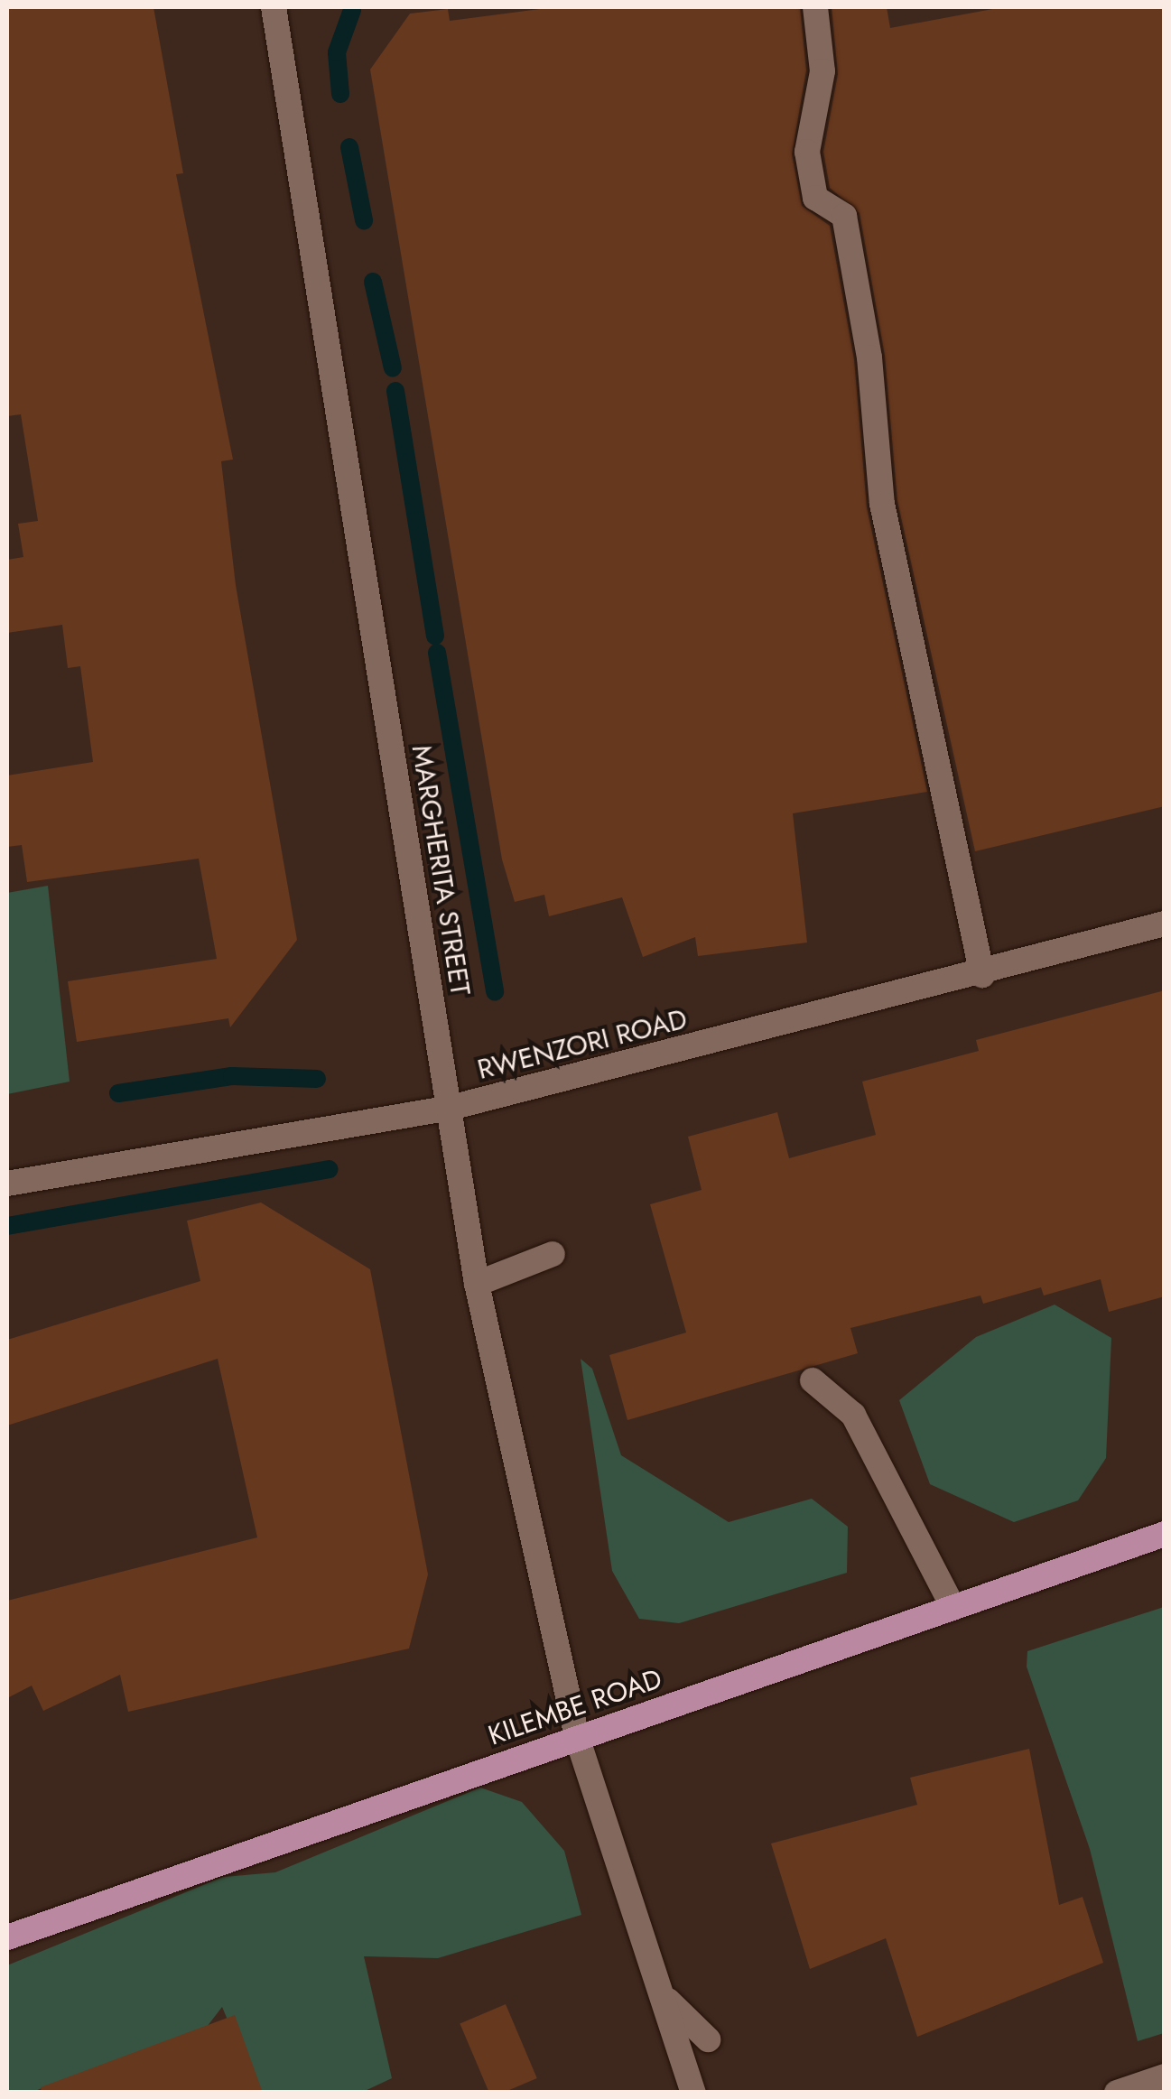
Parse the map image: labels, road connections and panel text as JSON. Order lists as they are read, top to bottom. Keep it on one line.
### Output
{"streets":{"main road":["KILEMBE ROAD"],"street":["MARGHERITA STREET","RWENZORI ROAD"]},"crossings":[["MARGHERITA STREET","RWENZORI ROAD"],["MARGHERITA STREET","KILEMBE ROAD"]]}
